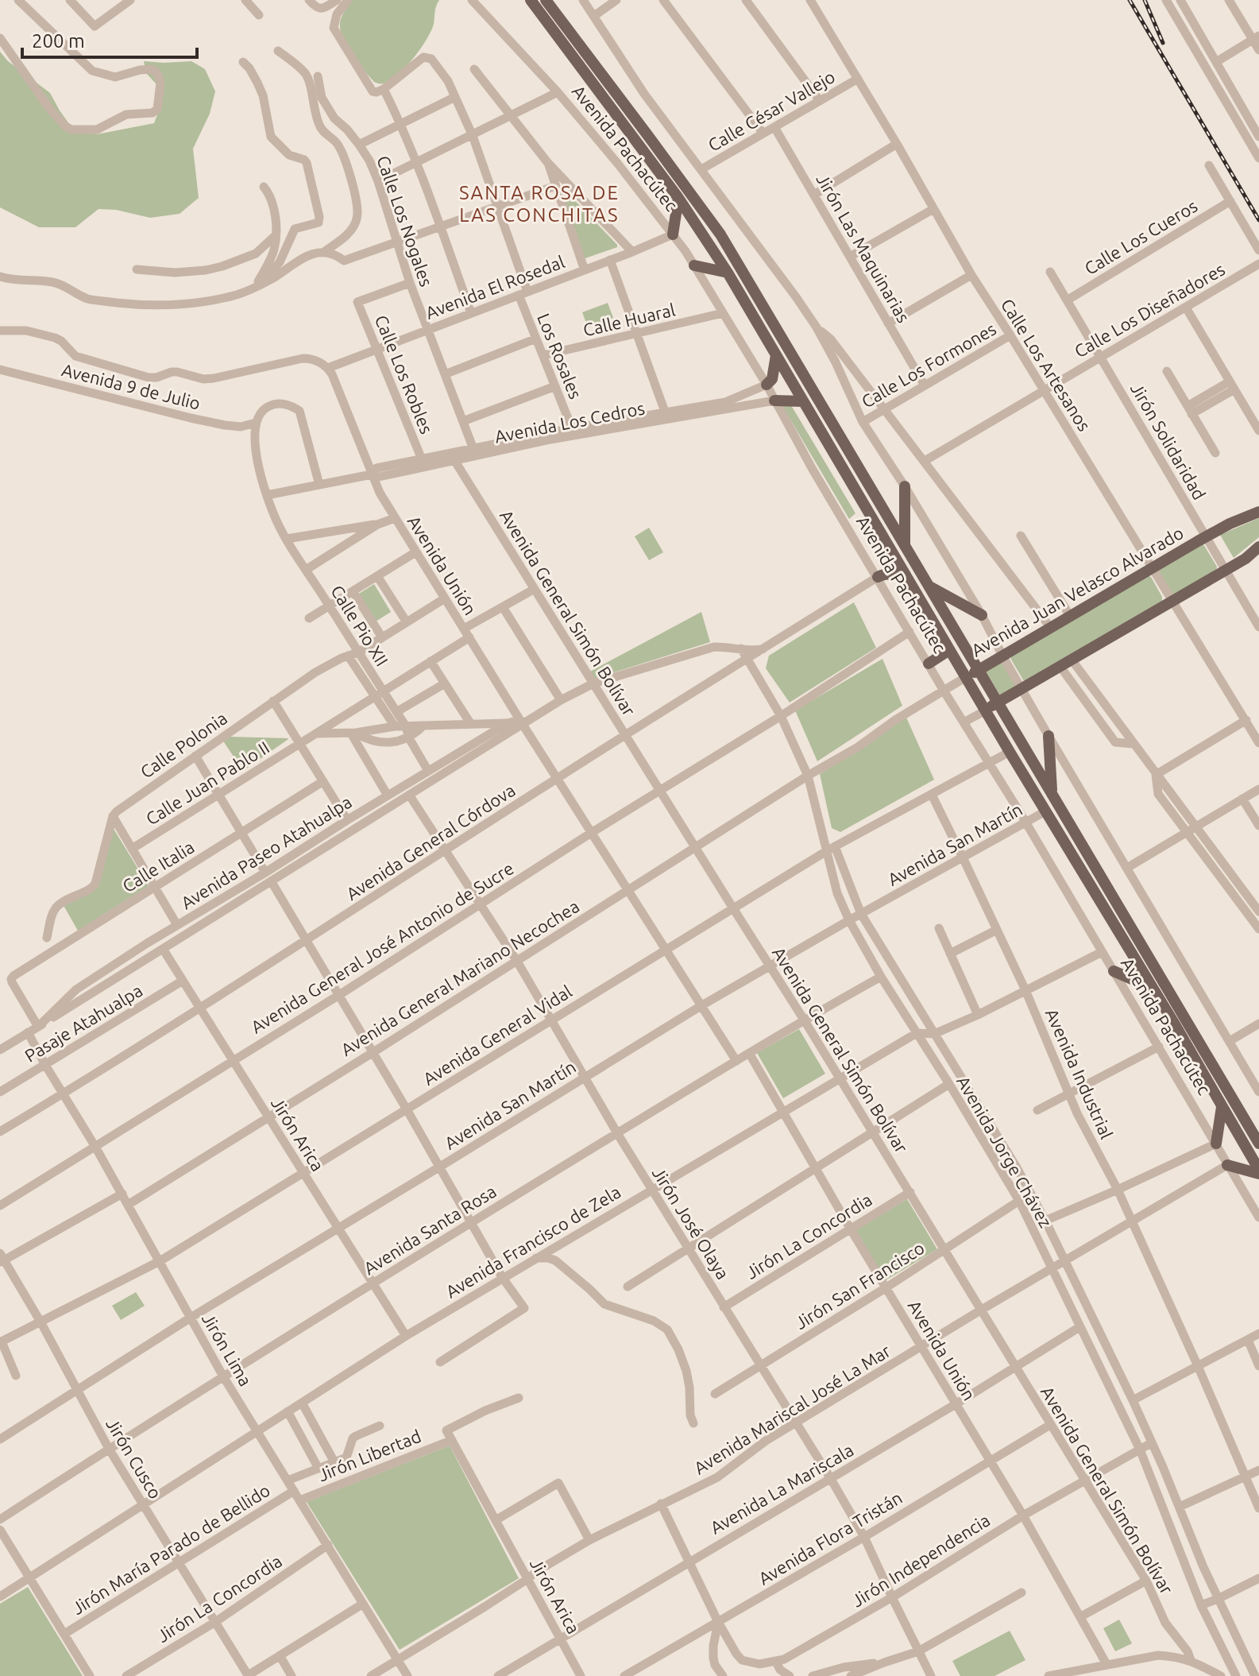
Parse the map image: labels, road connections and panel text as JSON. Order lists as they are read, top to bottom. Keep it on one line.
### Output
{"streets":{"main road":["Avenida Pachacútec","Avenida Juan Velasco Alvarado"],"street":["Calle César Vallejo","Calle Los Nogales","Calle Los Cueros","Jirón Las Maquinarias","Avenida El Rosedal","Calle Los Diseñadores","Calle Huaral","Los Rosales","Calle Los Formones","Calle Los Artesanos","Calle Los Robles","Avenida 9 de Julio","Avenida Los Cedros","Jirón Solidaridad","Avenida Unión","Avenida General Simón Bolívar","Calle Pio XII","Calle Polonia","Calle Juan Pablo II","Avenida General Córdova","Avenida San Martín","Avenida Paseo Atahualpa","Calle Italia","Avenida General José Antonio de Sucre","Avenida General Mariano Necochea","Pasaje Atahualpa","Avenida General Vidal","Avenida Industrial","Jirón Arica","Avenida Jorge Chávez","Jirón José Olaya","Avenida Santa Rosa","Jirón La Concordia","Avenida Francisco de Zela","Jirón San Francisco","Jirón Lima","Avenida Mariscal José La Mar","Jirón Libertad","Jirón Cusco","Avenida La Mariscala","Avenida Flora Tristán","Jirón María Parado de Bellido","Jirón Independencia"]},"crossings":[["Calle César Vallejo","Jirón Las Maquinarias"],["Calle César Vallejo","Calle Los Artesanos"],["Avenida Pachacútec","Avenida El Rosedal"],["Avenida Pachacútec","Calle Huaral"],["Avenida Pachacútec","Avenida Los Cedros"],["Avenida Pachacútec","Avenida Juan Velasco Alvarado"],["Avenida Pachacútec","Avenida General Córdova"],["Avenida Pachacútec","Avenida San Martín"],["Avenida Pachacútec","Avenida General José Antonio de Sucre"],["Avenida Pachacútec","Avenida General Vidal"],["Avenida Pachacútec","Avenida Mariscal José La Mar"],["Calle Los Nogales","Avenida El Rosedal"],["Calle Los Nogales","Calle Los Robles"],["Calle Los Nogales","Avenida Los Cedros"],["Calle Los Cueros","Jirón Solidaridad"],["Jirón Las Maquinarias","Calle Los Formones"],["Avenida El Rosedal","Los Rosales"],["Avenida El Rosedal","Calle Los Robles"],["Avenida El Rosedal","Avenida Unión"],["Calle Los Diseñadores","Calle Los Artesanos"],["Calle Los Diseñadores","Jirón Solidaridad"],["Calle Huaral","Los Rosales"],["Los Rosales","Avenida Los Cedros"],["Calle Los Formones","Calle Los Artesanos"],["Calle Los Artesanos","Avenida Juan Velasco Alvarado"],["Calle Los Robles","Avenida Los Cedros"],["Avenida 9 de Julio","Calle Pio XII"],["Avenida Los Cedros","Avenida Unión"],["Avenida Los Cedros","Avenida General Simón Bolívar"],["Avenida Los Cedros","Calle Pio XII"],["Jirón Solidaridad","Avenida Juan Velasco Alvarado"],["Avenida Unión","Calle Polonia"],["Avenida Unión","Calle Juan Pablo II"],["Avenida Unión","Avenida General Córdova"],["Avenida Unión","Avenida San Martín"],["Avenida Unión","Avenida Paseo Atahualpa"],["Avenida Unión","Avenida General José Antonio de Sucre"],["Avenida Unión","Avenida General Mariano Necochea"],["Avenida Unión","Avenida General Vidal"],["Avenida Unión","Avenida Santa Rosa"],["Avenida Unión","Jirón La Concordia"],["Avenida Unión","Avenida Francisco de Zela"],["Avenida Unión","Jirón San Francisco"],["Avenida Unión","Avenida Mariscal José La Mar"],["Avenida Unión","Avenida La Mariscala"],["Avenida Unión","Avenida Flora Tristán"],["Avenida Unión","Jirón Independencia"],["Avenida Juan Velasco Alvarado","Avenida General Mariano Necochea"],["Avenida Juan Velasco Alvarado","Avenida Jorge Chávez"],["Avenida General Simón Bolívar","Calle Juan Pablo II"],["Avenida General Simón Bolívar","Avenida General Córdova"],["Avenida General Simón Bolívar","Avenida San Martín"],["Avenida General Simón Bolívar","Avenida Paseo Atahualpa"],["Avenida General Simón Bolívar","Avenida General José Antonio de Sucre"],["Avenida General Simón Bolívar","Avenida General Mariano Necochea"],["Avenida General Simón Bolívar","Avenida General Vidal"],["Avenida General Simón Bolívar","Avenida Santa Rosa"],["Avenida General Simón Bolívar","Jirón La Concordia"],["Avenida General Simón Bolívar","Avenida Francisco de Zela"],["Avenida General Simón Bolívar","Jirón San Francisco"],["Avenida General Simón Bolívar","Avenida Mariscal José La Mar"],["Avenida General Simón Bolívar","Avenida La Mariscala"],["Avenida General Simón Bolívar","Avenida Flora Tristán"],["Avenida General Simón Bolívar","Jirón Independencia"],["Calle Pio XII","Calle Polonia"],["Calle Pio XII","Calle Juan Pablo II"],["Calle Pio XII","Avenida Paseo Atahualpa"],["Avenida General Córdova","Avenida Paseo Atahualpa"],["Avenida General Córdova","Jirón Arica"],["Avenida General Córdova","Avenida Jorge Chávez"],["Avenida General Córdova","Jirón José Olaya"],["Avenida General Córdova","Jirón Lima"],["Avenida San Martín","Avenida Industrial"],["Avenida San Martín","Jirón Arica"],["Avenida San Martín","Avenida Jorge Chávez"],["Avenida San Martín","Jirón José Olaya"],["Avenida San Martín","Jirón Lima"],["Avenida San Martín","Jirón Cusco"],["Avenida Paseo Atahualpa","Calle Italia"],["Avenida Paseo Atahualpa","Jirón Arica"],["Avenida Paseo Atahualpa","Avenida Jorge Chávez"],["Avenida Paseo Atahualpa","Jirón José Olaya"],["Avenida Paseo Atahualpa","Jirón Lima"],["Avenida General José Antonio de Sucre","Jirón Arica"],["Avenida General José Antonio de Sucre","Avenida Jorge Chávez"],["Avenida General José Antonio de Sucre","Jirón José Olaya"],["Avenida General José Antonio de Sucre","Jirón Lima"],["Avenida General Mariano Necochea","Jirón Arica"],["Avenida General Mariano Necochea","Avenida Jorge Chávez"],["Avenida General Mariano Necochea","Jirón José Olaya"],["Avenida General Mariano Necochea","Jirón Lima"],["Pasaje Atahualpa","Jirón Arica"],["Pasaje Atahualpa","Jirón Lima"],["Avenida General Vidal","Avenida Industrial"],["Avenida General Vidal","Jirón Arica"],["Avenida General Vidal","Avenida Jorge Chávez"],["Avenida General Vidal","Jirón José Olaya"],["Avenida General Vidal","Jirón Lima"],["Avenida General Vidal","Jirón Cusco"],["Avenida Industrial","Avenida Mariscal José La Mar"],["Jirón Arica","Avenida Santa Rosa"],["Jirón Arica","Avenida Francisco de Zela"],["Jirón Arica","Avenida Mariscal José La Mar"],["Jirón Arica","Jirón Libertad"],["Jirón Arica","Avenida La Mariscala"],["Avenida Jorge Chávez","Avenida Santa Rosa"],["Avenida Jorge Chávez","Avenida Francisco de Zela"],["Avenida Jorge Chávez","Jirón San Francisco"],["Avenida Jorge Chávez","Avenida Mariscal José La Mar"],["Avenida Jorge Chávez","Avenida La Mariscala"],["Avenida Jorge Chávez","Jirón Independencia"],["Jirón José Olaya","Avenida Santa Rosa"],["Jirón José Olaya","Jirón La Concordia"],["Jirón José Olaya","Avenida Francisco de Zela"],["Jirón José Olaya","Jirón San Francisco"],["Jirón José Olaya","Avenida Mariscal José La Mar"],["Jirón José Olaya","Avenida La Mariscala"],["Jirón José Olaya","Avenida Flora Tristán"],["Jirón José Olaya","Jirón Independencia"],["Avenida Santa Rosa","Jirón Lima"],["Avenida Santa Rosa","Jirón Cusco"],["Jirón La Concordia","Jirón Lima"],["Jirón La Concordia","Jirón Cusco"],["Avenida Francisco de Zela","Jirón Lima"],["Avenida Francisco de Zela","Jirón Cusco"],["Jirón Lima","Avenida Mariscal José La Mar"],["Jirón Lima","Jirón Libertad"],["Jirón Lima","Jirón María Parado de Bellido"],["Jirón Cusco","Jirón María Parado de Bellido"],["Avenida Flora Tristán","Jirón Independencia"]],"districts":["SANTA ROSA DE LAS CONCHITAS"],"scale_bar":"200 m"}
